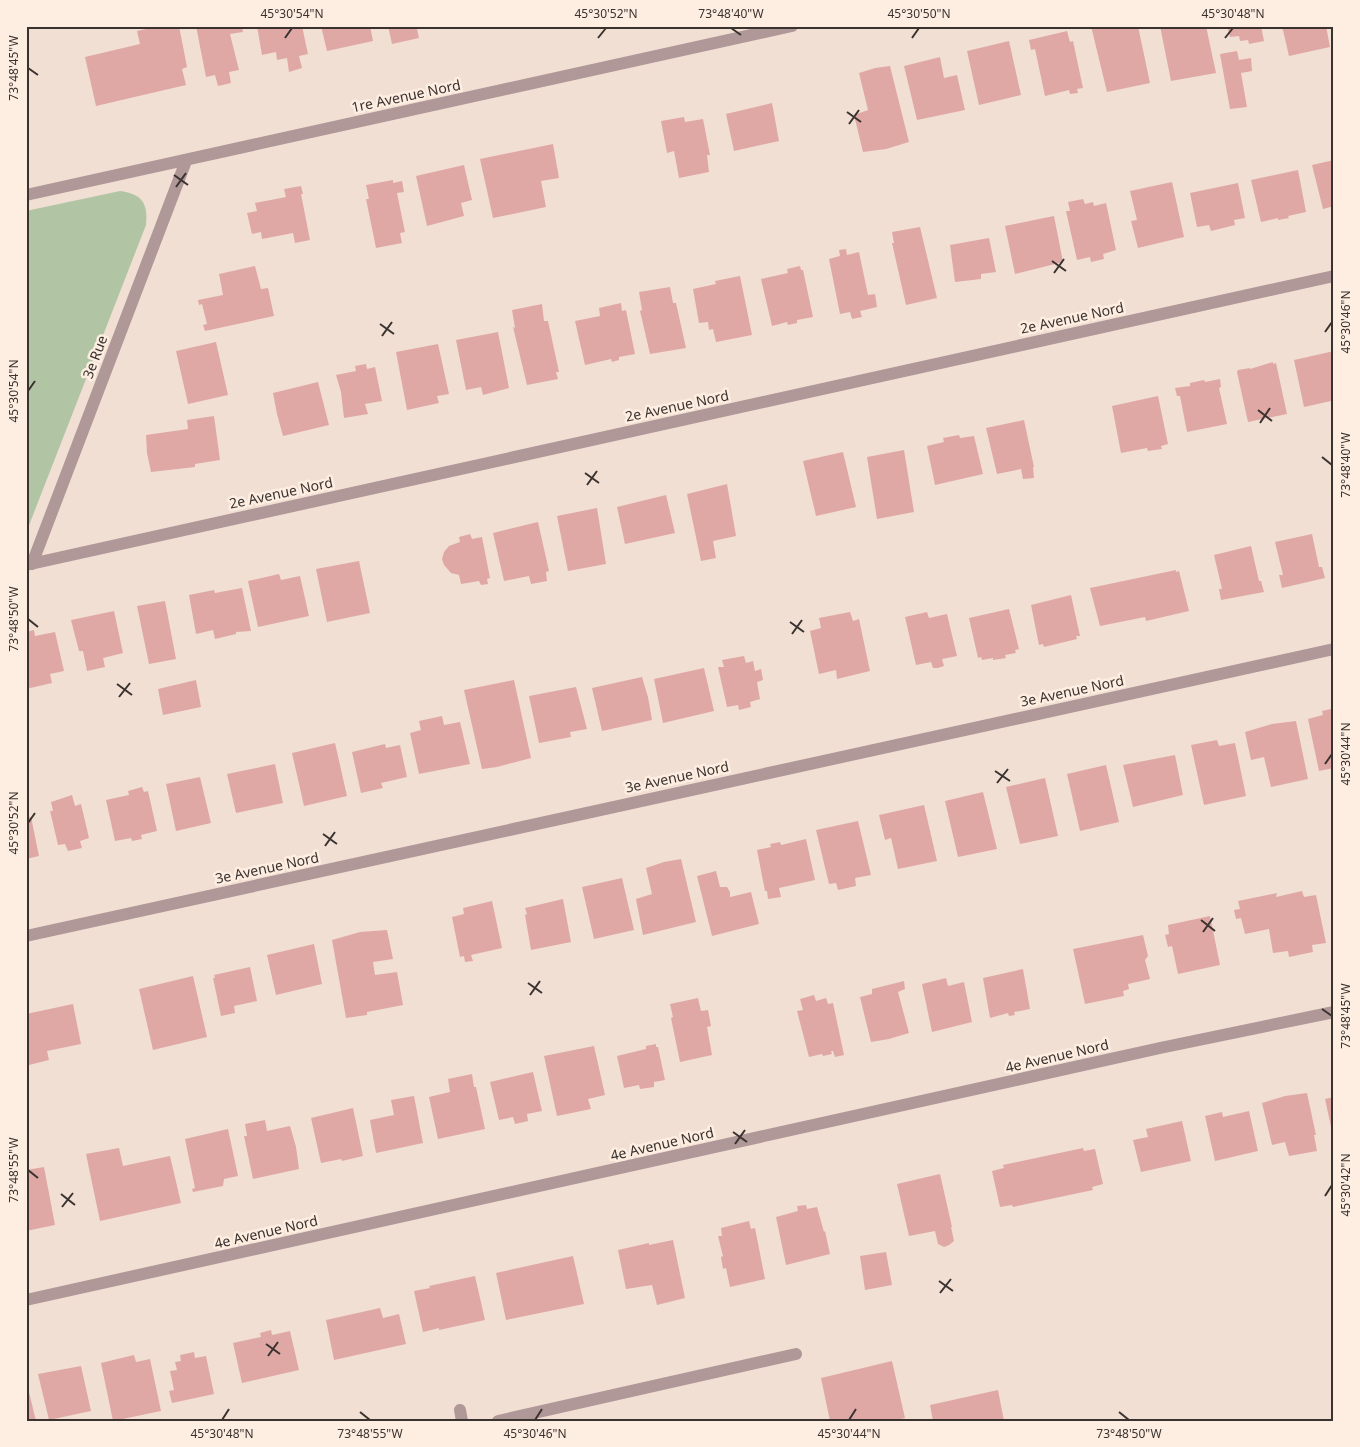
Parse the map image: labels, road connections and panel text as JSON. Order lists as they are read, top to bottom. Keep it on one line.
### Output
{"streets":{"street":["1re Avenue Nord","2e Avenue Nord","3e Rue","3e Avenue Nord","4e Avenue Nord"]},"crossings":[["1re Avenue Nord","3e Rue"],["2e Avenue Nord","3e Rue"]],"coordinates":["45°30'54\"N","45°30'52\"N","73°48'40\"W","45°30'50\"N","45°30'48\"N","73°48'45\"W","45°30'46\"N","73°48'50\"W","45°30'44\"N","73°48'55\"W","45°30'42\"N"]}
